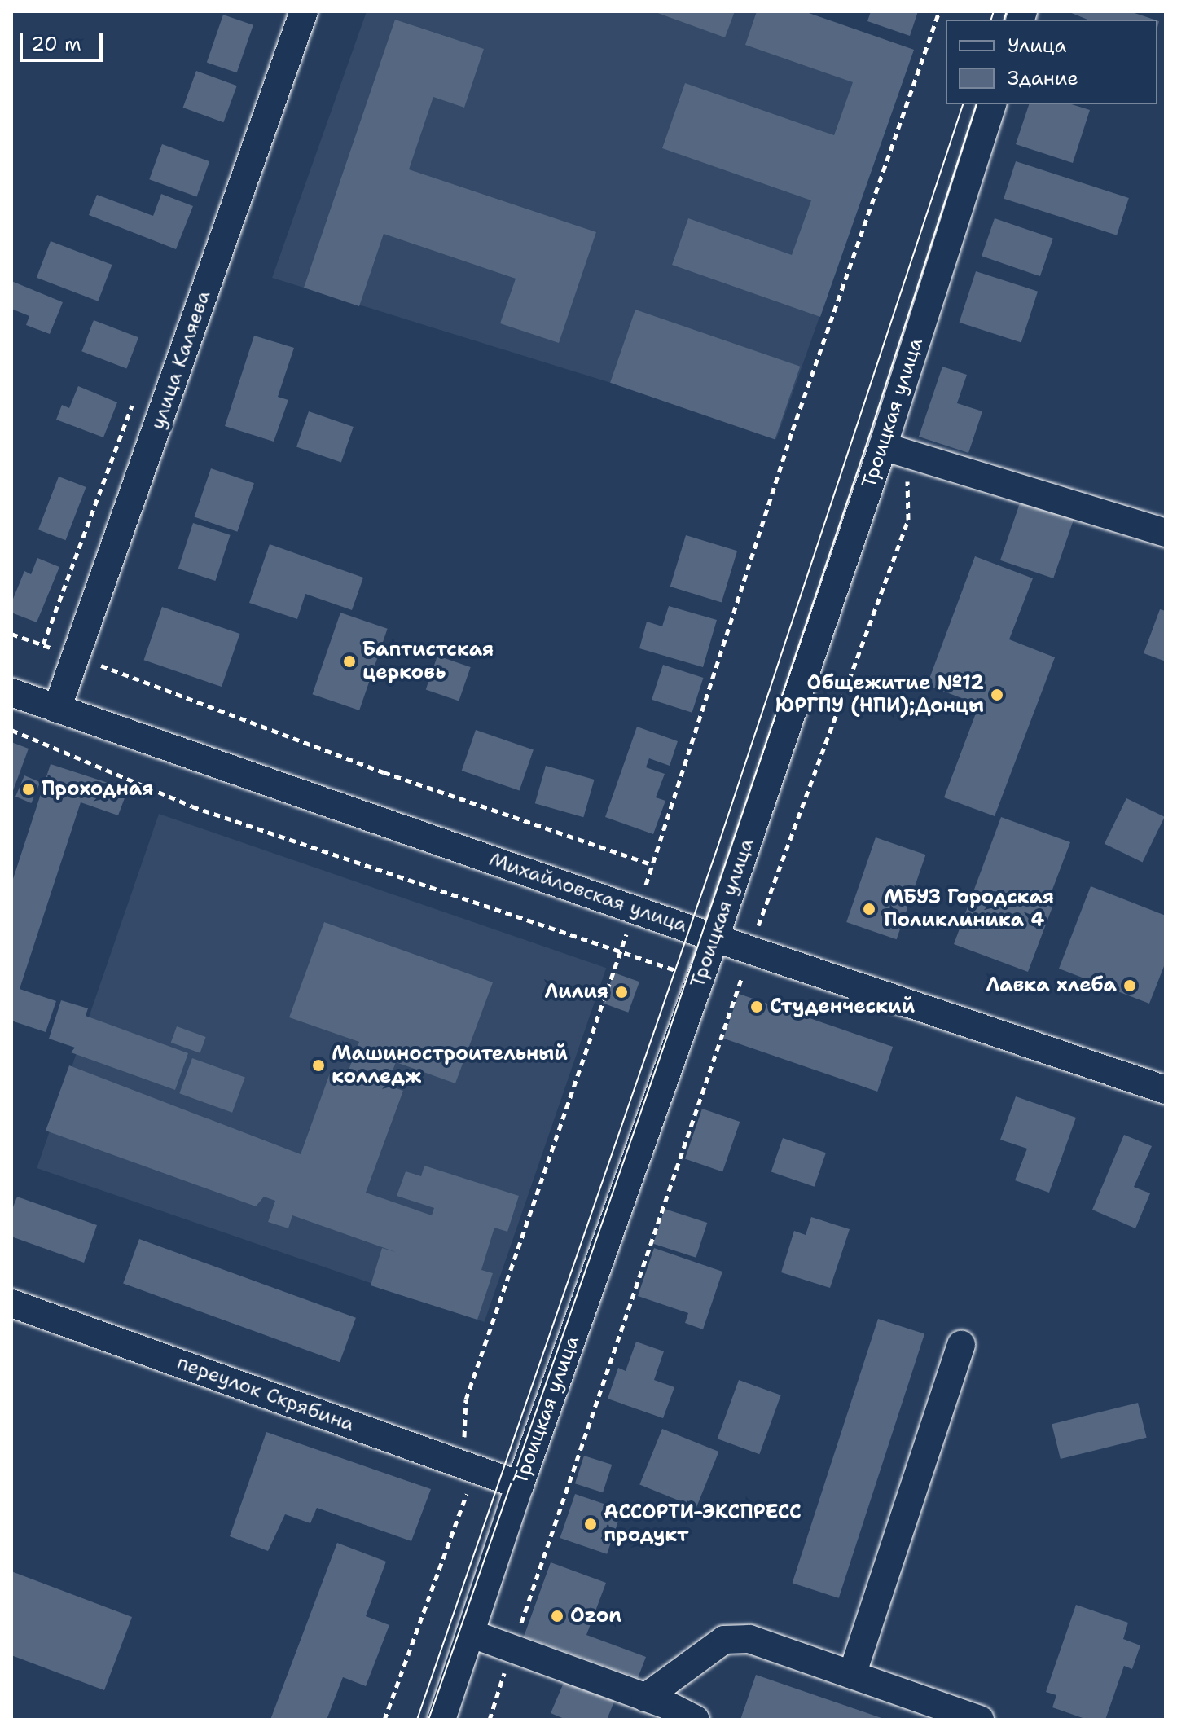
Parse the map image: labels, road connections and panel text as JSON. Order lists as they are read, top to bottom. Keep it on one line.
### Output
{"streets":{"street":["улица Каляева","Троицкая улица","Михайловская улица","переулок Скрябина"]},"crossings":[["улица Каляева","Михайловская улица"],["Троицкая улица","Михайловская улица"],["Троицкая улица","переулок Скрябина"]],"places":["Баптистская церковь","Общежитие №12 ЮРГПУ (НПИ);Донцы","Проходная","МБУЗ Городская Поликлиника 4","Лавка хлеба","Лилия","Студенческий","Машиностроительный колледж","АССОРТИ-ЭКСПРЕСС продукт","Ozon"],"legend":["Улица","Здание"],"scale_bar":"20 m"}
